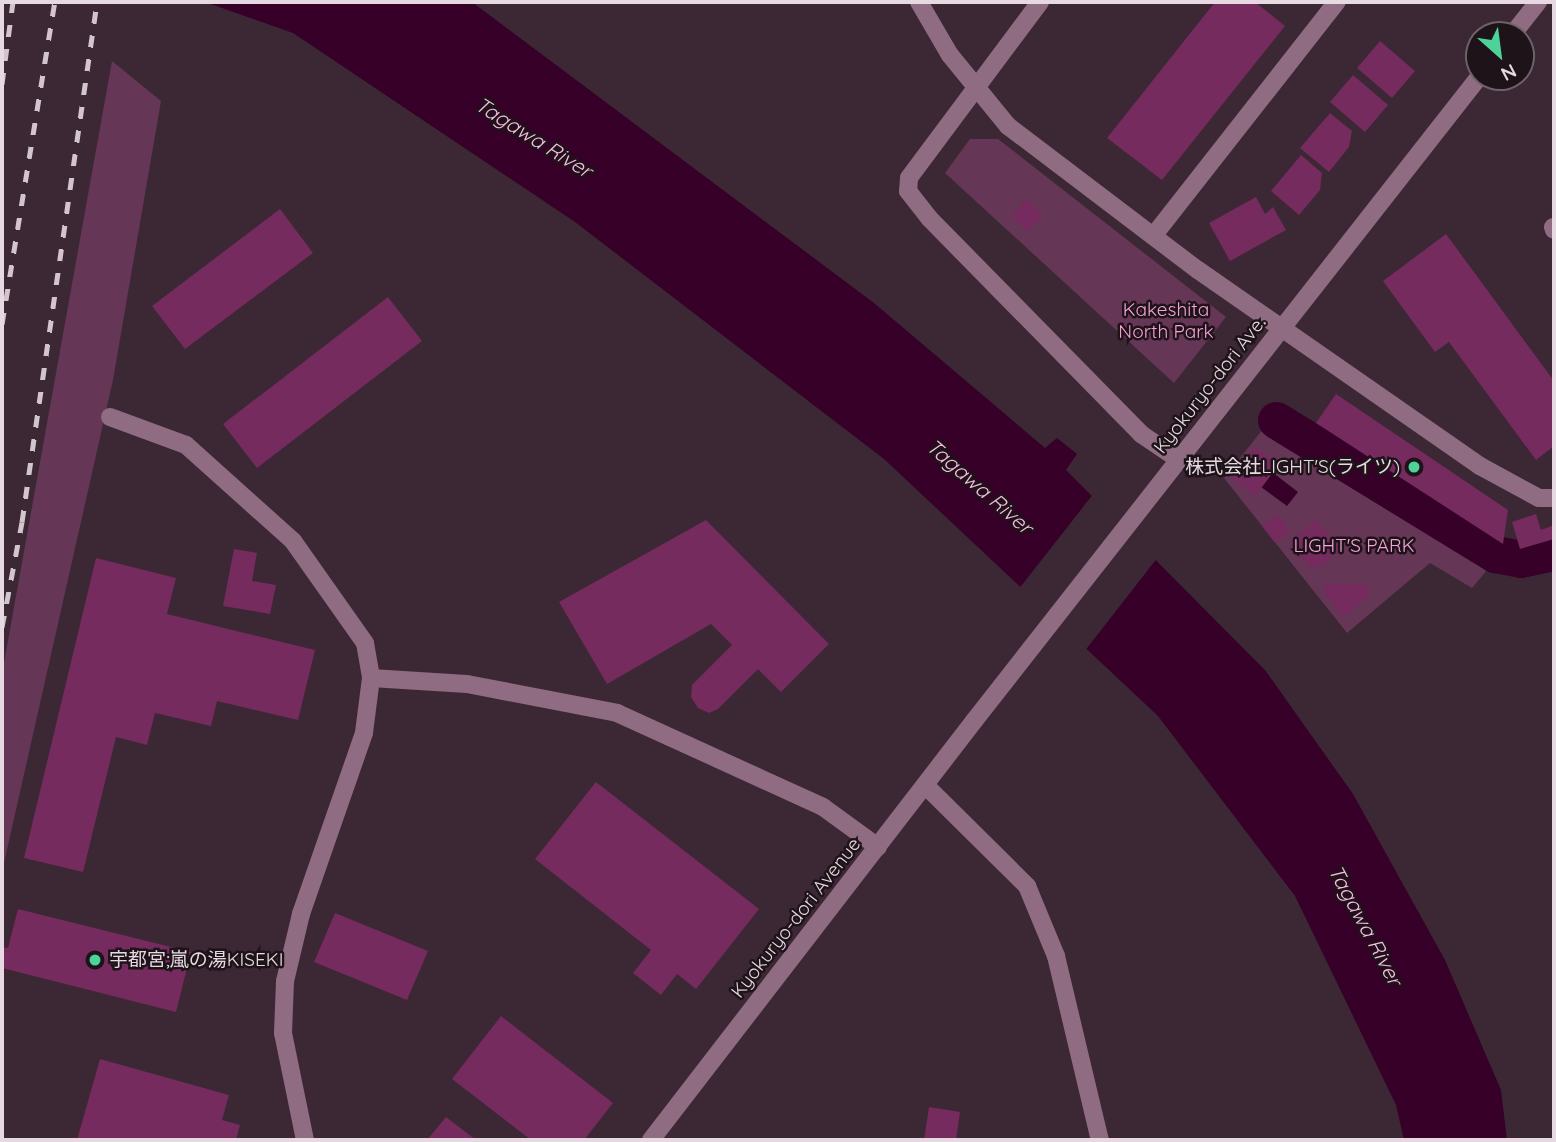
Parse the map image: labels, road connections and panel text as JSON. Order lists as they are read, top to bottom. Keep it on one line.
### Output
{"streets":{"street":["Kyokuryo-dori Ave.","Kyokuryo-dori Avenue"]},"crossings":[["Kyokuryo-dori Ave.","Kyokuryo-dori Avenue"]],"water":["Tagawa River"],"parks":["Kakeshita North Park","LIGHT'S PARK"],"places":["株式会社LIGHT'S(ライツ)","宇都宮;嵐の湯KISEKI"],"north":"bottom right"}
